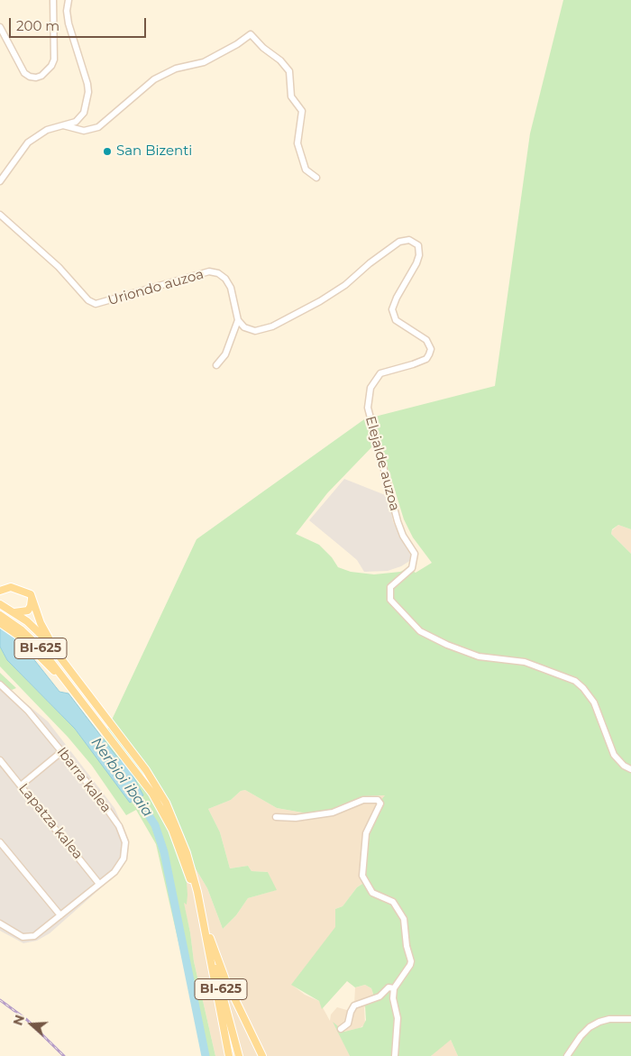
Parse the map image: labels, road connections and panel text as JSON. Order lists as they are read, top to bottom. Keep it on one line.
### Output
{"streets":{"main road":["BI-625"],"street":["Uriondo auzoa","Elejalde auzoa","Ibarra kalea","Lapatza kalea"]},"crossings":[["Uriondo auzoa","Elejalde auzoa"],["Ibarra kalea","Lapatza kalea"]],"water":["Nerbioi ibaia"],"places":["San Bizenti"],"scale_bar":"200 m","north":"left"}
